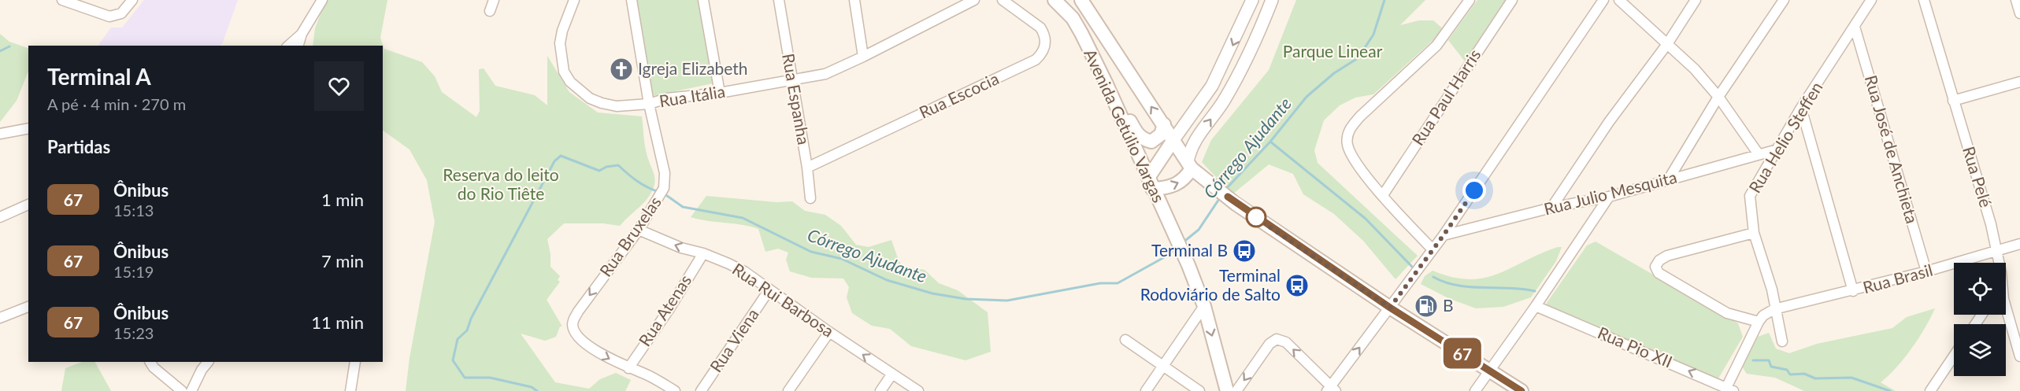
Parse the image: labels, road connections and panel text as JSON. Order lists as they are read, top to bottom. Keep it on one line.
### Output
{"streets":{"main road":["Avenida Getúlio Vargas"],"street":["Rua Escocia","Rua Itália","Rua Paul Harris","Rua Espanha","Rua Helio Steffen","Rua José de Anchieta","Rua Pelé","Rua Julio Mesquita","Rua Bruxelas","Rua Brasil","Rua Rui Barbosa","Rua Atenas","Rua Viena","Rua Pio XII"]},"crossings":[["Rua Escocia","Rua Espanha"],["Rua Itália","Rua Espanha"],["Rua Itália","Rua Bruxelas"],["Rua Helio Steffen","Rua José de Anchieta"],["Rua Helio Steffen","Rua Julio Mesquita"],["Rua Helio Steffen","Rua Brasil"],["Rua José de Anchieta","Rua Brasil"],["Rua Pelé","Rua Brasil"],["Rua Bruxelas","Rua Rui Barbosa"],["Rua Bruxelas","Rua Atenas"],["Rua Rui Barbosa","Rua Atenas"],["Rua Rui Barbosa","Rua Viena"]],"one_way":["Rua Rui Barbosa","Rua Pio XII"],"water":["Córrego Ajudante"],"parks":["Parque Linear","Reserva do leito do Rio Tiête"],"places":{"church":["Igreja Elizabeth"],"bus stop":["Terminal B","Terminal Rodoviário de Salto"],"fuel station":["B"]},"lines":["bus line 67"],"page":{"on_map":"67","heading":[["Terminal A","A pé · 4 min · 270 m"],"Partidas"],"list":[{"mark":"67","name":"Ônibus","note":"15:13","value":"1 min"},{"mark":"67","name":"Ônibus","note":"15:19","value":"7 min"},{"mark":"67","name":"Ônibus","note":"15:23","value":"11 min"}]}}
